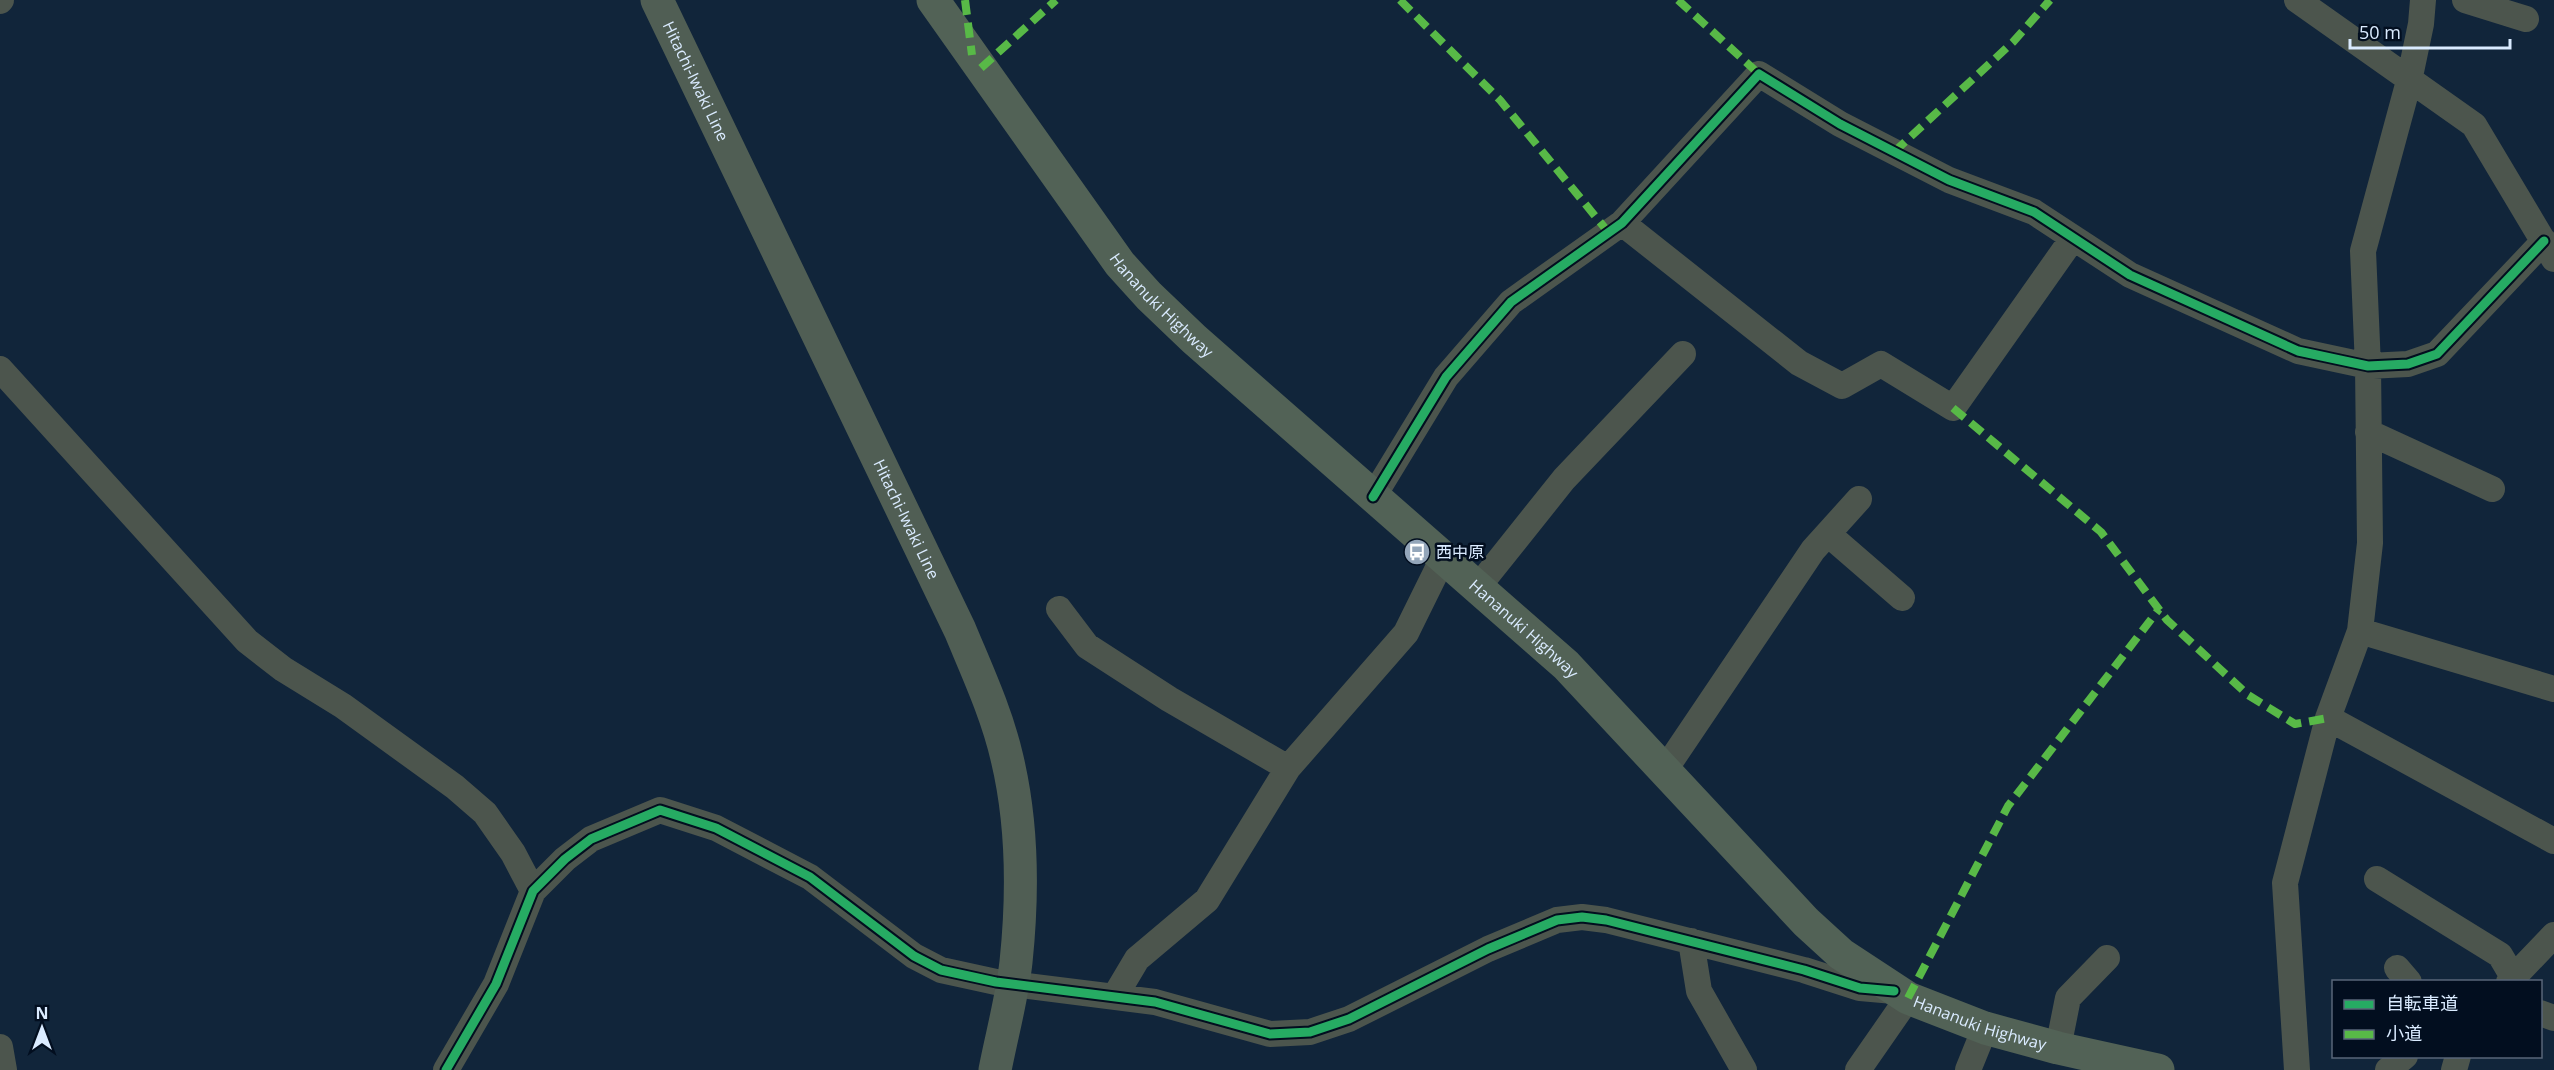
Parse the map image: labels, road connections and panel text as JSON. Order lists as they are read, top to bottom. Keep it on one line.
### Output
{"streets":{"highway":["Hananuki Highway"],"main road":["Hitachi-Iwaki Line"]},"places":{"bus stop":["西中原"]},"legend":["自転車道","小道"],"scale_bar":"50 m","north":"top"}
